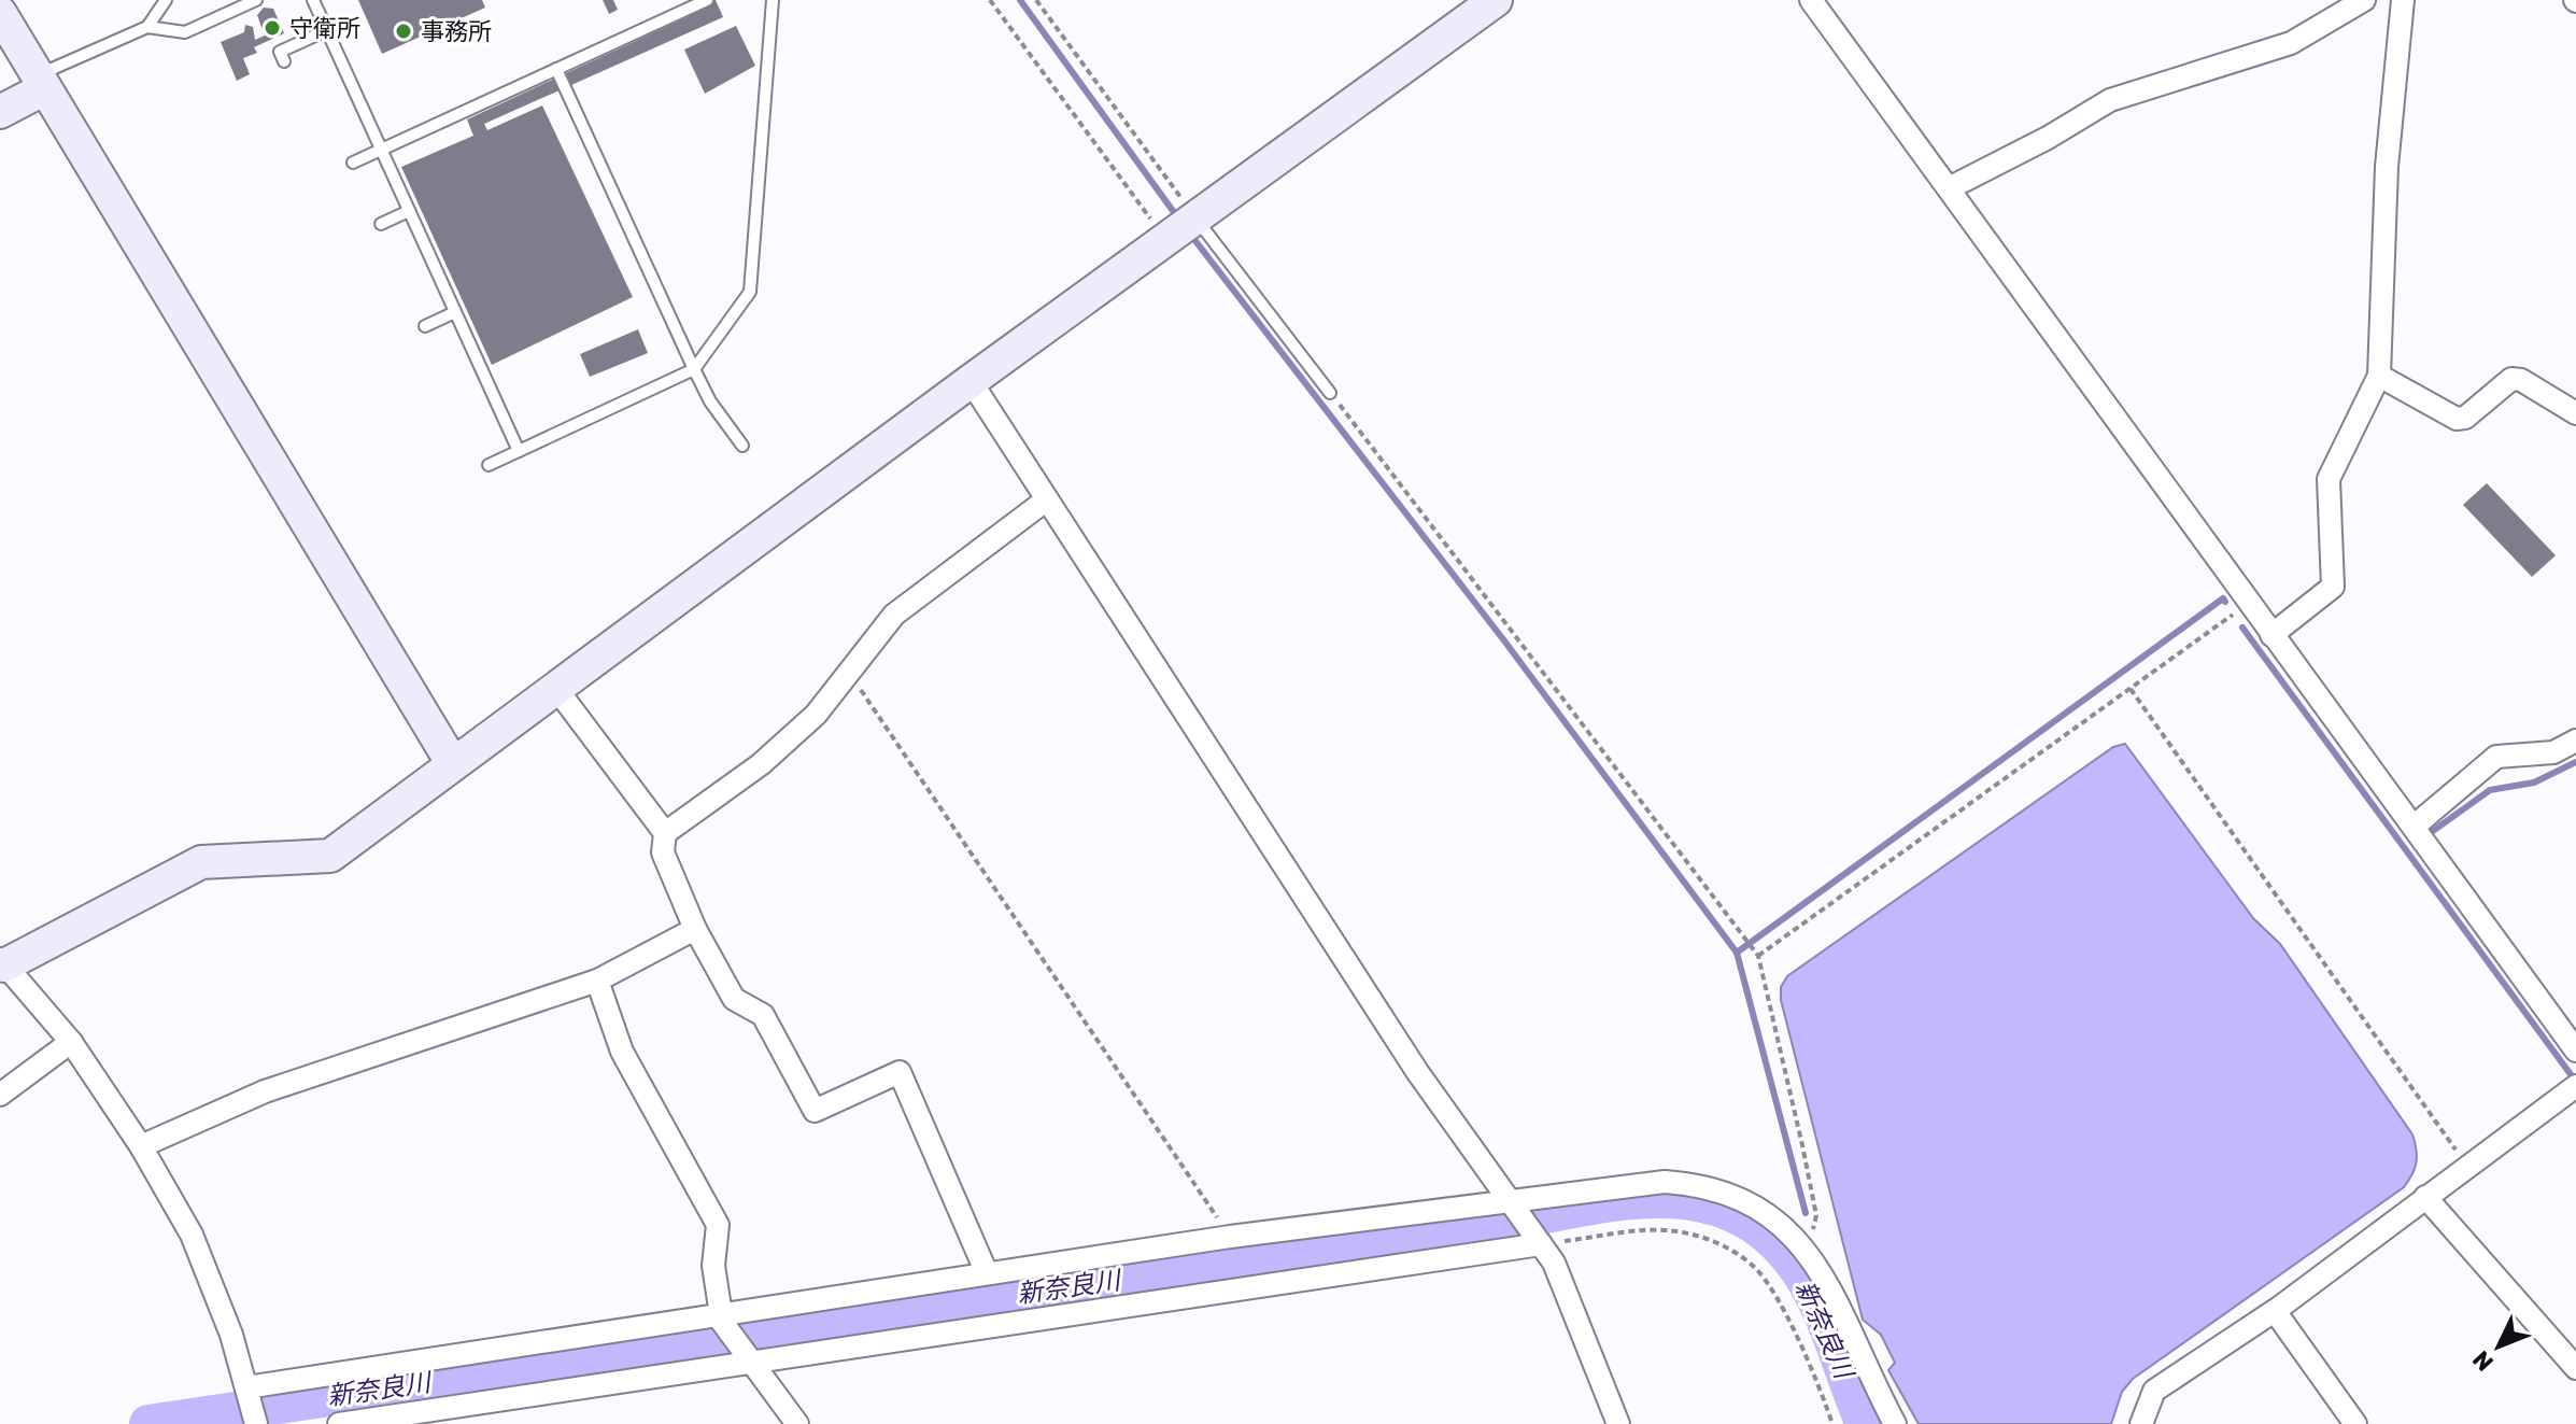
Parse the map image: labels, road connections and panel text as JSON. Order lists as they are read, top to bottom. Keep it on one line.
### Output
{"water":["新奈良川"],"places":["守衛所","事務所"],"north":"bottom left"}
